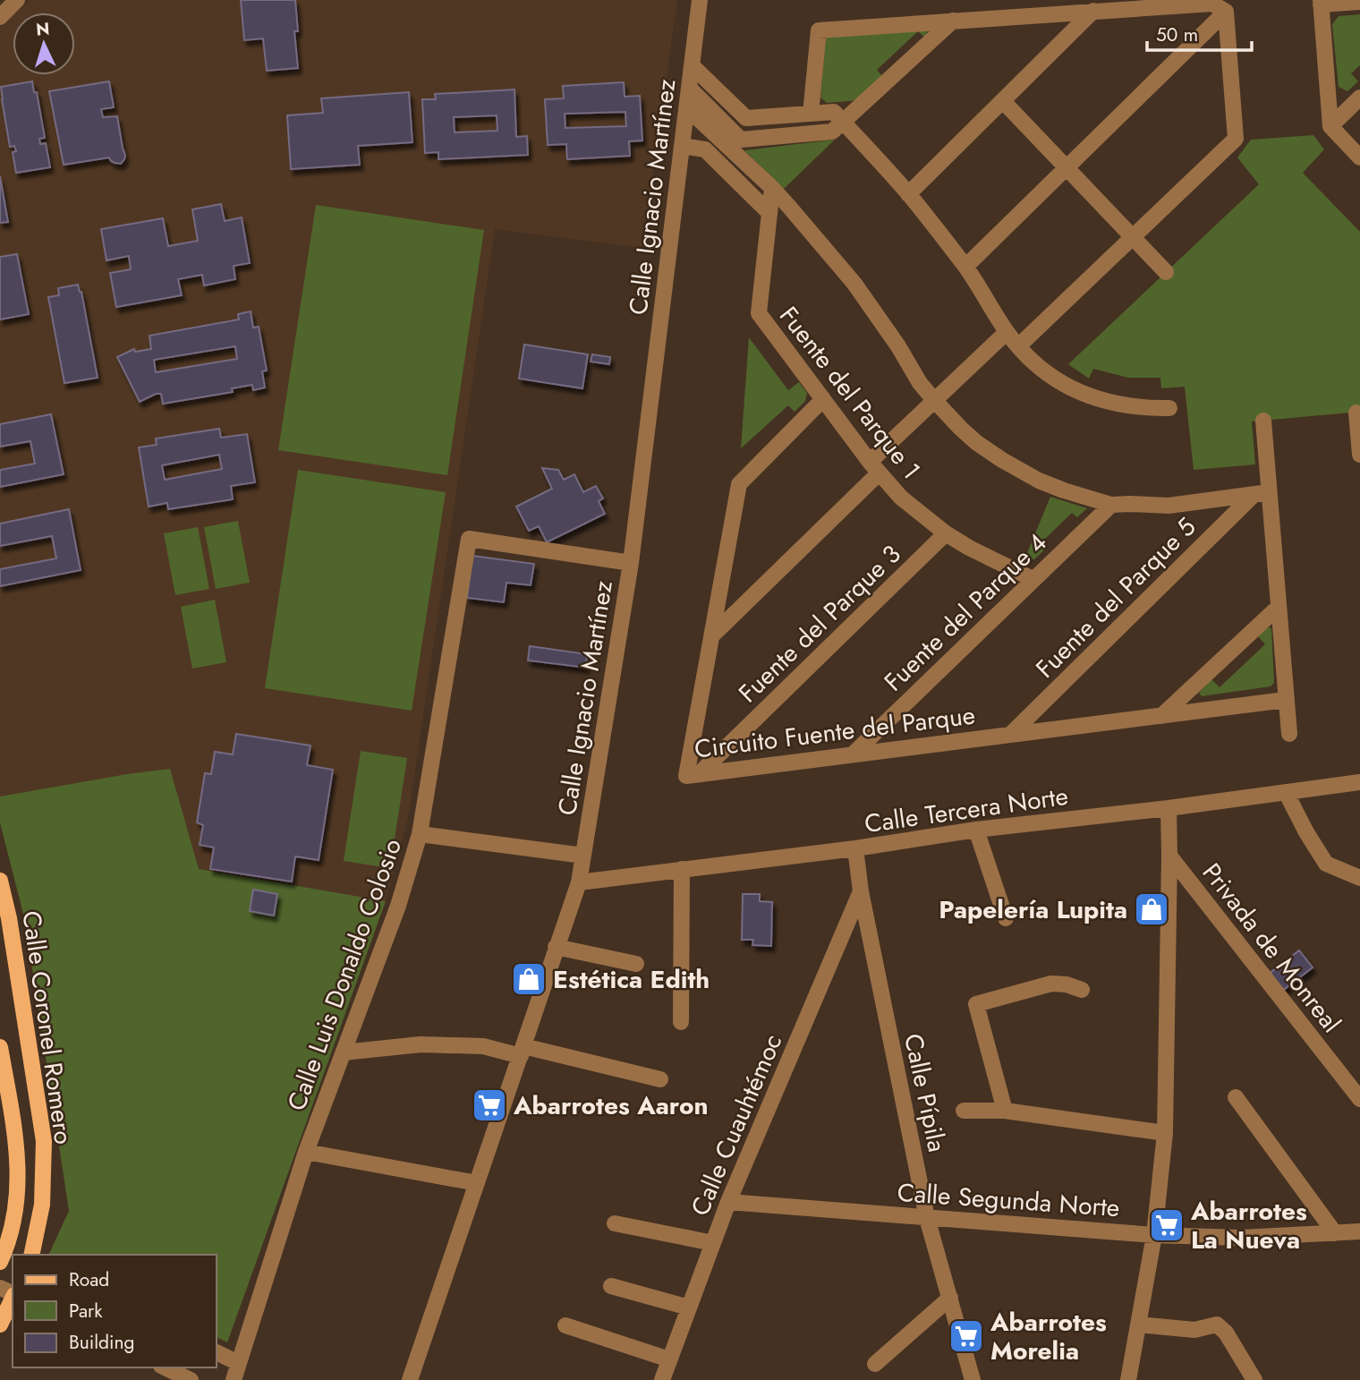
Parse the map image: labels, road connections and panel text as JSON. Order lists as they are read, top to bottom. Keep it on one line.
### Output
{"streets":{"main road":["Calle Coronel Romero"],"street":["Calle Ignacio Martínez","Fuente del Parque 1","Fuente del Parque 5","Fuente del Parque 4","Fuente del Parque 3","Circuito Fuente del Parque","Calle Tercera Norte","Privada de Monreal","Calle Luis Donaldo Colosio","Calle Pípila","Calle Cuauhtémoc","Calle Segunda Norte"]},"crossings":[["Calle Ignacio Martínez","Calle Tercera Norte"],["Calle Ignacio Martínez","Calle Luis Donaldo Colosio"],["Fuente del Parque 1","Fuente del Parque 4"],["Fuente del Parque 1","Fuente del Parque 3"],["Fuente del Parque 1","Circuito Fuente del Parque"],["Fuente del Parque 5","Circuito Fuente del Parque"],["Fuente del Parque 4","Circuito Fuente del Parque"],["Fuente del Parque 3","Circuito Fuente del Parque"],["Calle Tercera Norte","Calle Pípila"],["Calle Pípila","Calle Cuauhtémoc"],["Calle Pípila","Calle Segunda Norte"],["Calle Cuauhtémoc","Calle Segunda Norte"]],"places":{"shop":["Papelería Lupita","Estética Edith"],"supermarket":["Abarrotes Aaron","Abarrotes La Nueva","Abarrotes Morelia"]},"legend":["Road","Park","Building"],"scale_bar":"50 m","north":"top"}
